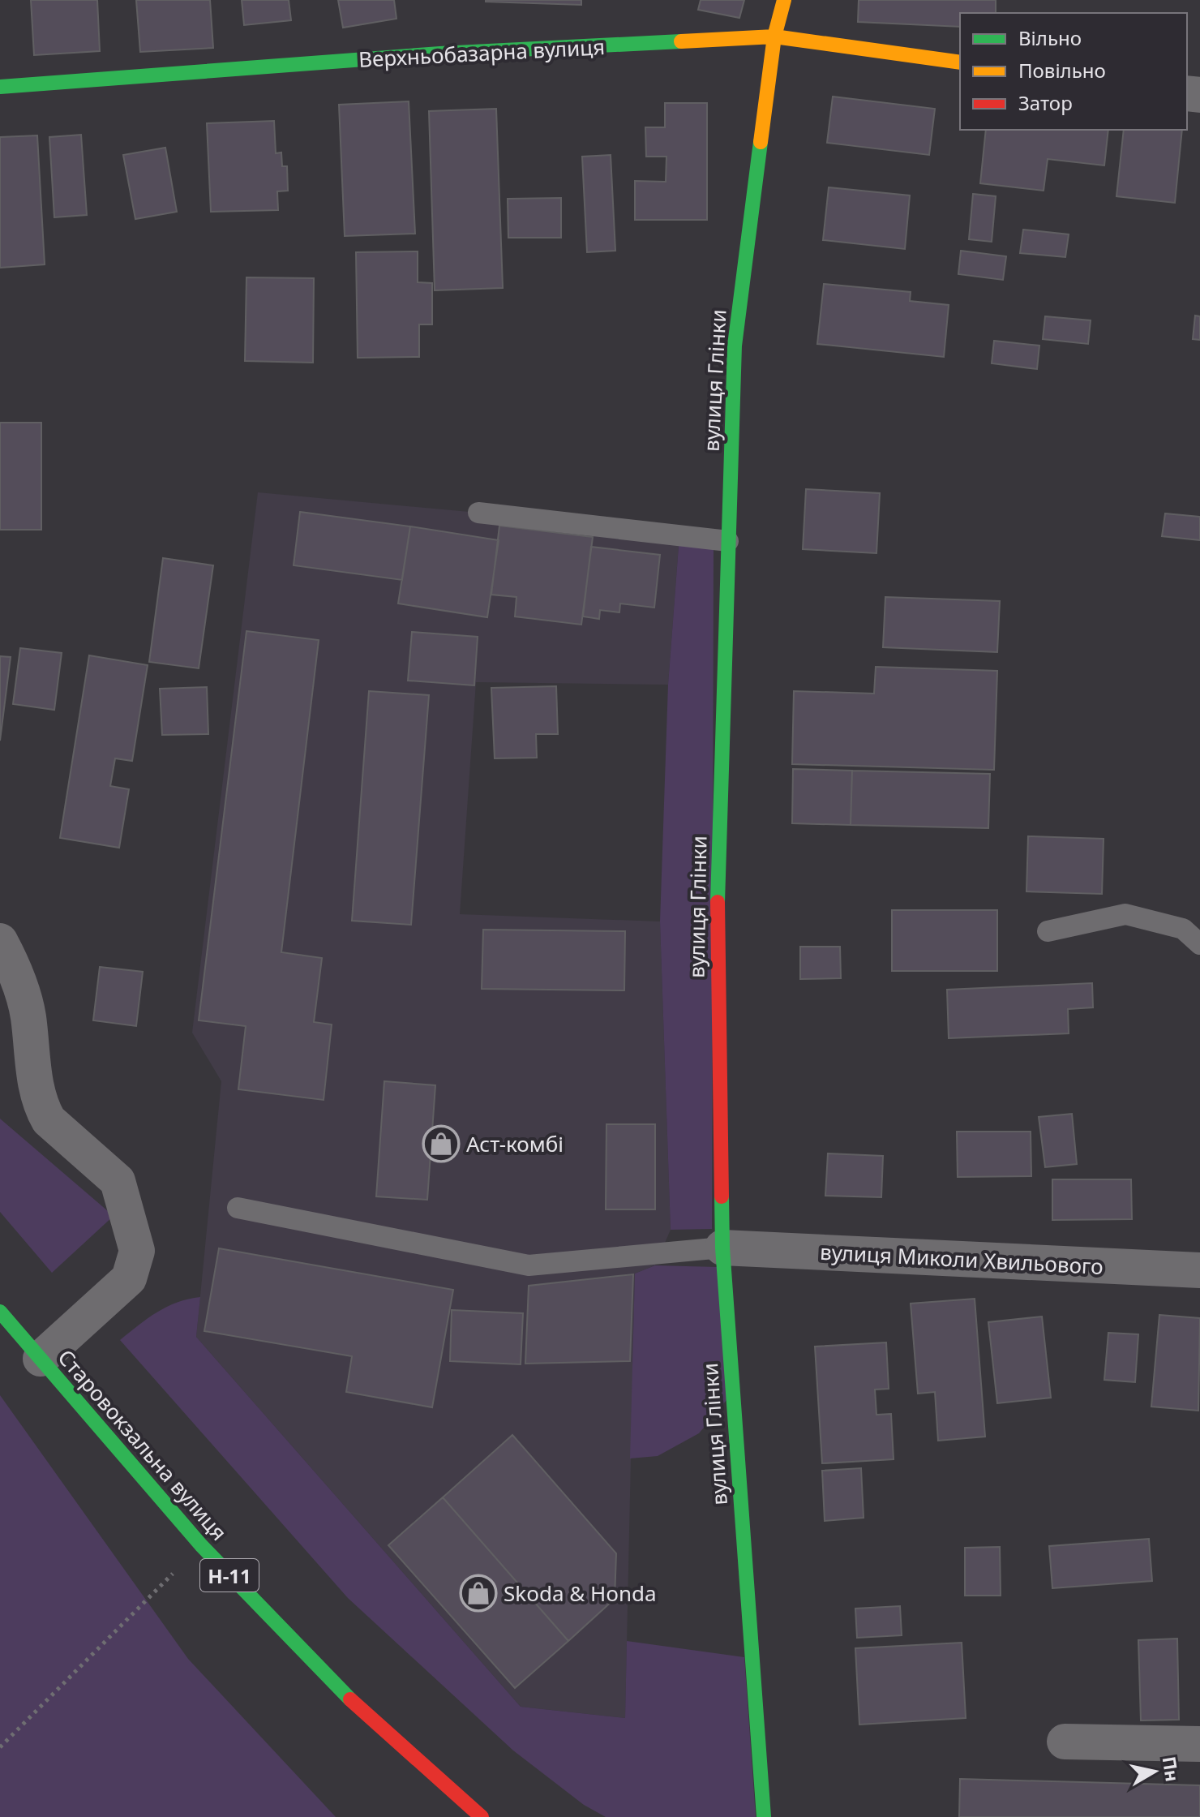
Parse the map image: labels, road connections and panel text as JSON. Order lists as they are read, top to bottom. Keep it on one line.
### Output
{"streets":{"street":["Верхньобазарна вулиця","вулиця Глінки","вулиця Миколи Хвильового","Старовокзальна вулиця","Н-11"]},"crossings":[["Верхньобазарна вулиця","вулиця Глінки"],["вулиця Глінки","вулиця Миколи Хвильового"]],"places":{"shop":["Аст-комбі","Skoda & Honda"]},"legend":["Вільно","Повільно","Затор"],"north":"right"}
